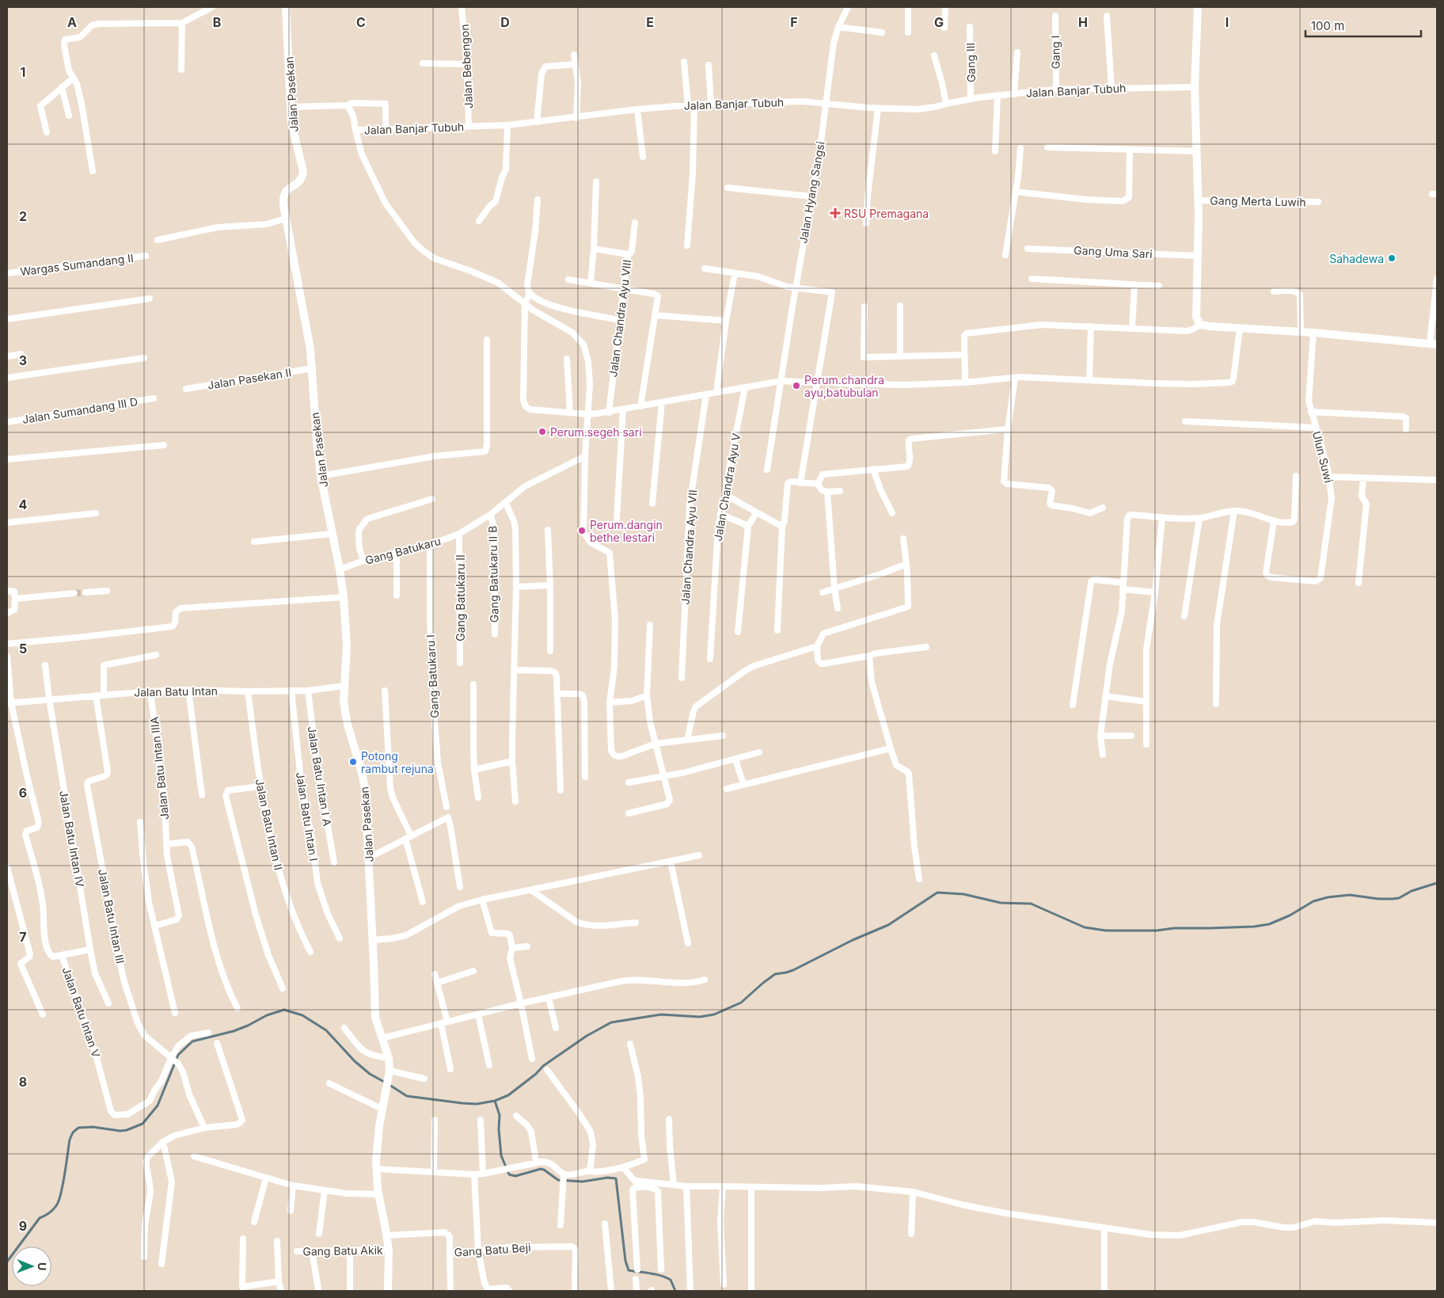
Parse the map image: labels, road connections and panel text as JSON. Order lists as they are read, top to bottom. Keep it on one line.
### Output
{"streets":{"street":["Gang I","Gang III","Jalan Bebengon","Jalan Banjar Tubuh","Jalan Pasekan","Jalan Hyang Sangsi","Gang Merta Luwih","Gang Uma Sari","Wargas Sumandang II","Jalan Chandra Ayu VIII","Jalan Pasekan II","Jalan Sumandang III D","Ulun Suwi","Jalan Chandra Ayu V","Jalan Chandra Ayu VII","Gang Batukaru","Gang Batukaru II B","Gang Batukaru II","Gang Batukaru I","Jalan Batu Intan","Jalan Batu Intan IIIA","Jalan Batu Intan I A","Jalan Batu Intan I","Jalan Batu Intan II","Jalan Batu Intan IV","Jalan Batu Intan III","Jalan Batu Intan V","Gang Batu Beji","Gang Batu Akik"]},"crossings":[["Gang I","Jalan Banjar Tubuh"],["Gang III","Jalan Banjar Tubuh"],["Jalan Bebengon","Jalan Banjar Tubuh"],["Jalan Banjar Tubuh","Jalan Hyang Sangsi"],["Jalan Pasekan","Jalan Pasekan II"],["Jalan Pasekan","Gang Batukaru"],["Jalan Pasekan","Jalan Batu Intan"],["Jalan Pasekan","Gang Batu Beji"],["Jalan Pasekan","Gang Batu Akik"],["Gang Batukaru","Gang Batukaru II B"],["Gang Batukaru","Gang Batukaru II"],["Gang Batukaru","Gang Batukaru I"],["Jalan Batu Intan","Jalan Batu Intan IIIA"],["Jalan Batu Intan","Jalan Batu Intan I A"],["Jalan Batu Intan","Jalan Batu Intan I"],["Jalan Batu Intan","Jalan Batu Intan II"],["Jalan Batu Intan","Jalan Batu Intan IV"],["Jalan Batu Intan","Jalan Batu Intan III"],["Jalan Batu Intan","Jalan Batu Intan V"],["Jalan Batu Intan III","Jalan Batu Intan V"]],"places":{"health":["RSU Premagana"],"other":["Sahadewa","Perum.chandra ayu,batubulan","Perum.segeh sari","Perum.dangin bethe lestari","Potong rambut rejuna"]},"scale_bar":"100 m","north":"right","grid":{"columns":["A","B","C","D","E","F","G","H","I"],"rows":["1","2","3","4","5","6","7","8","9"]}}
